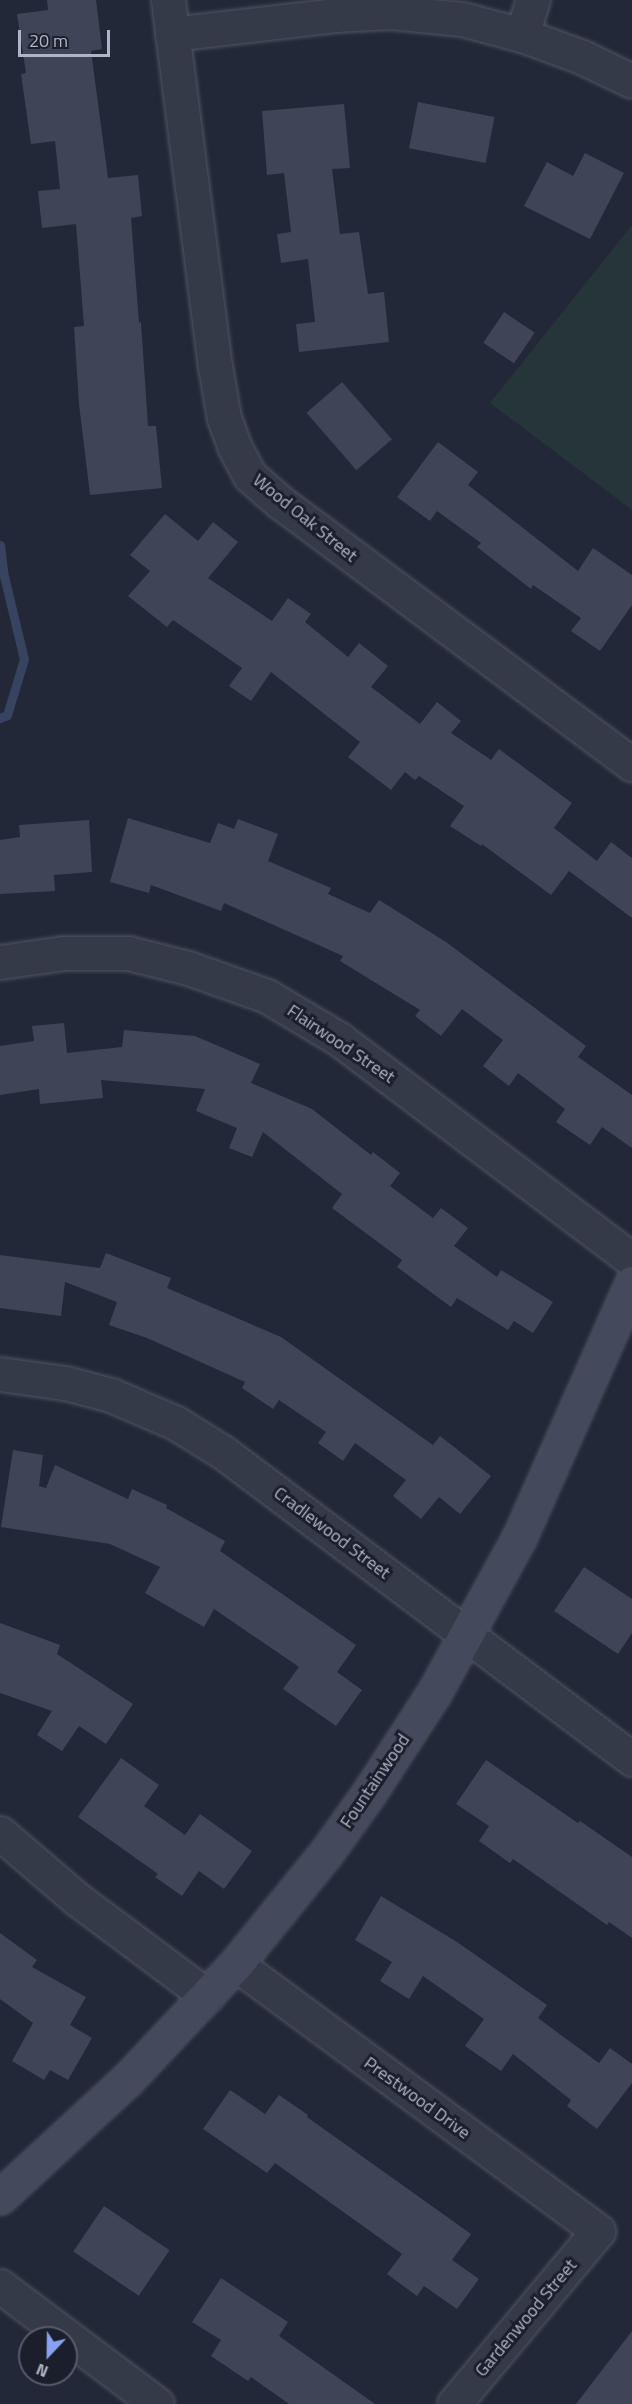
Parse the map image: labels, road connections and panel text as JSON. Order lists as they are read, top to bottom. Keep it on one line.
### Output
{"streets":{"street":["Wood Oak Street","Flairwood Street","Cradlewood Street","Fountainwood","Prestwood Drive","Gardenwood Street"]},"crossings":[["Cradlewood Street","Fountainwood"],["Fountainwood","Prestwood Drive"],["Prestwood Drive","Gardenwood Street"]],"scale_bar":"20 m","north":"bottom"}
